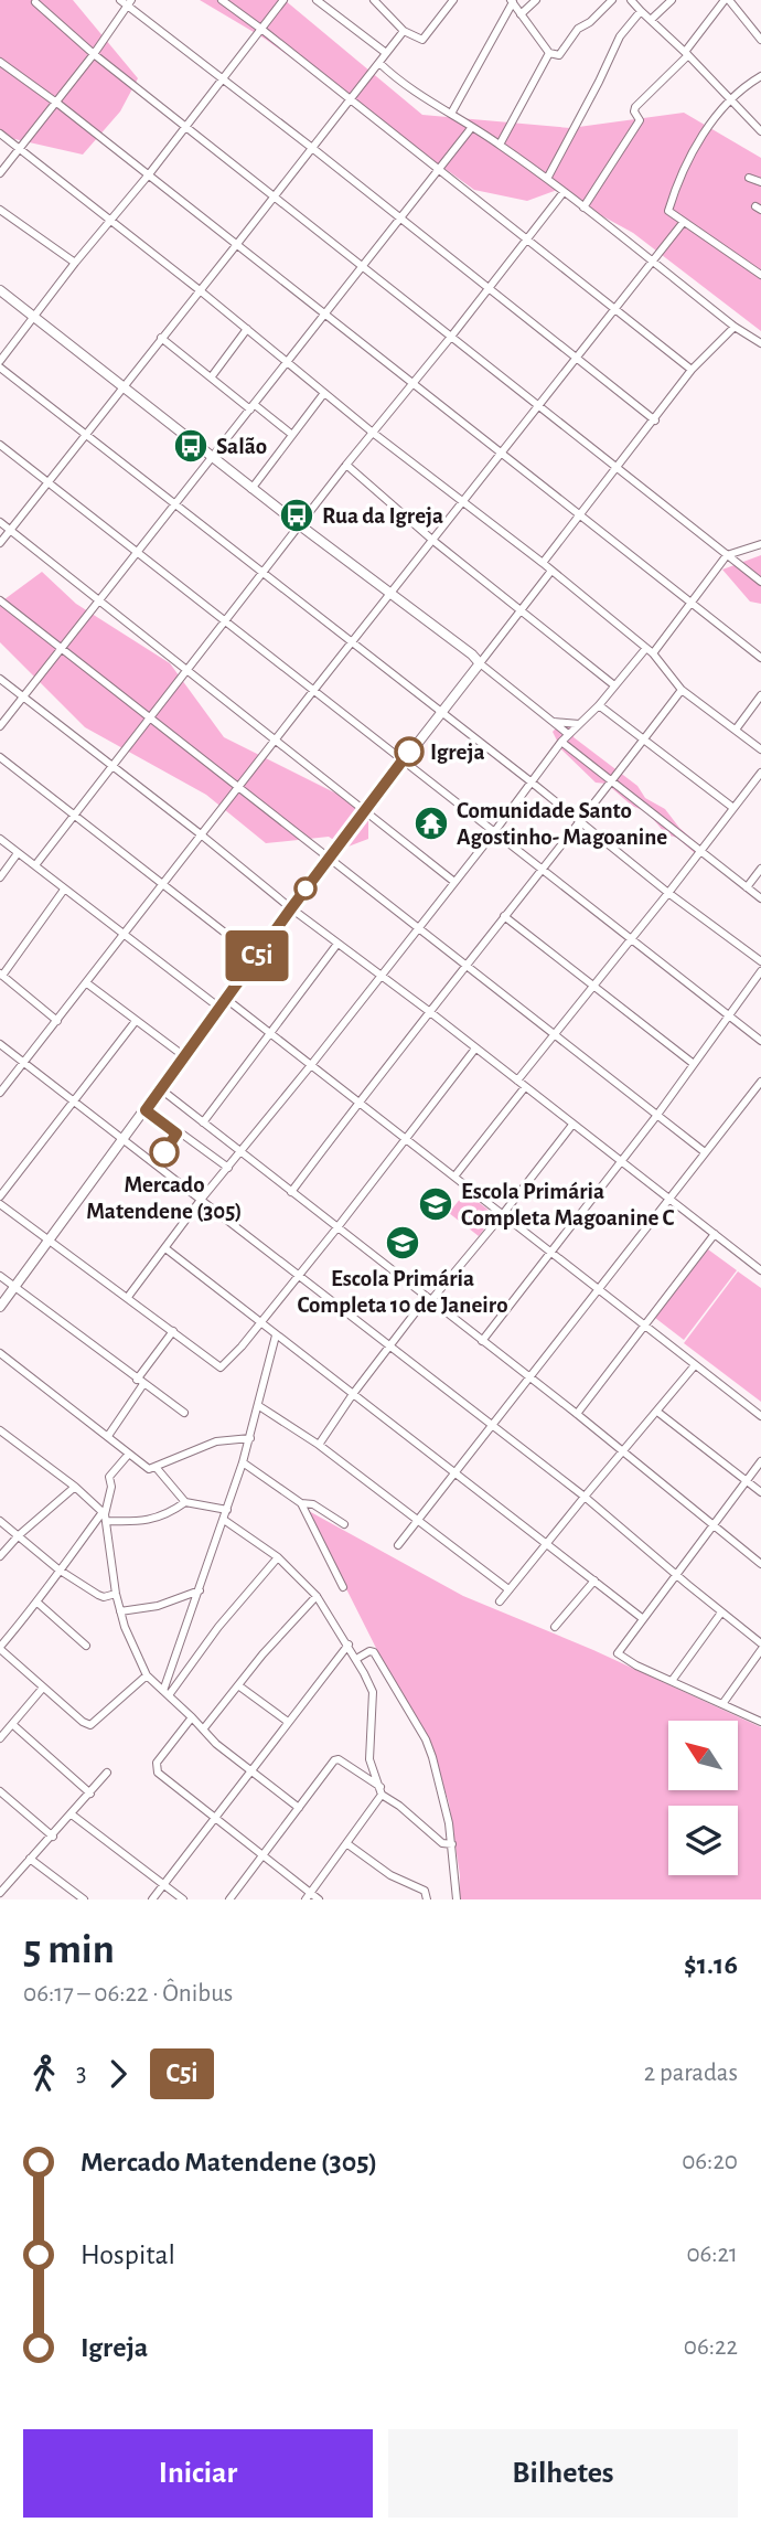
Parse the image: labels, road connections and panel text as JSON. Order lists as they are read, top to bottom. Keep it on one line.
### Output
{"places":{"bus stop":["Salão","Rua da Igreja"],"other":["Igreja","Mercado Matendene (305)"],"temple":["Comunidade Santo Agostinho- Magoanine"],"school or university":["Escola Primária Completa Magoanine C","Escola Primária Completa 10 de Janeiro"]},"lines":["bus line C5i"],"north":"top left","page":{"on_map":"C5i","heading":["5 min","06:17 – 06:22 · Ônibus","$1.16"],"legs":["3","C5i","2 paradas"],"list":[{"name":"Mercado Matendene (305)","value":"06:20"},{"name":"Hospital","value":"06:21"},{"name":"Igreja","value":"06:22"}],"buttons":["Iniciar","Bilhetes"]}}
